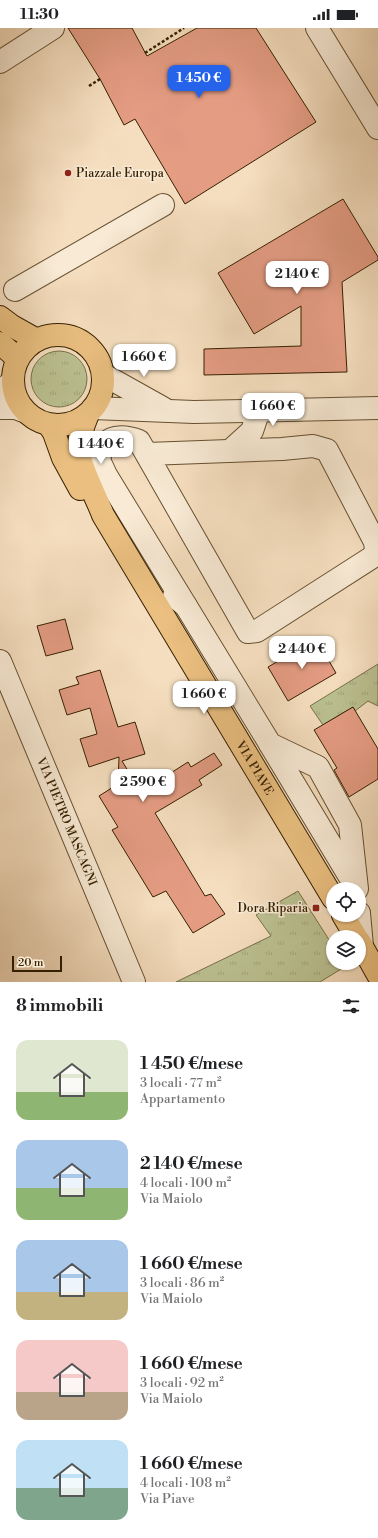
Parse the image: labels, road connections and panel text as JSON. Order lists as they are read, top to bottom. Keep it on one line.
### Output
{"streets":{"main road":["VIA PIAVE"],"street":["VIA PIETRO MASCAGNI"]},"places":{"other":["Piazzale Europa"],"transit":["Dora Riparia"]},"scale_bar":"20 m","page":{"status":"11:30","price":["1 450 €","2 140 €","1 660 €","1 660 €","1 440 €","2 440 €","1 660 €","2 590 €"],"scale":"20 m","heading":"8 immobili","list":[{"name":"1 450 €/mese","note":"3 locali · 77 m² · Appartamento"},{"name":"2 140 €/mese","note":"4 locali · 100 m² · Via Maiolo"},{"name":"1 660 €/mese","note":"3 locali · 86 m² · Via Maiolo"},{"name":"1 660 €/mese","note":"3 locali · 92 m² · Via Maiolo"},{"name":"1 660 €/mese","note":"4 locali · 108 m² · Via Piave"}]}}
